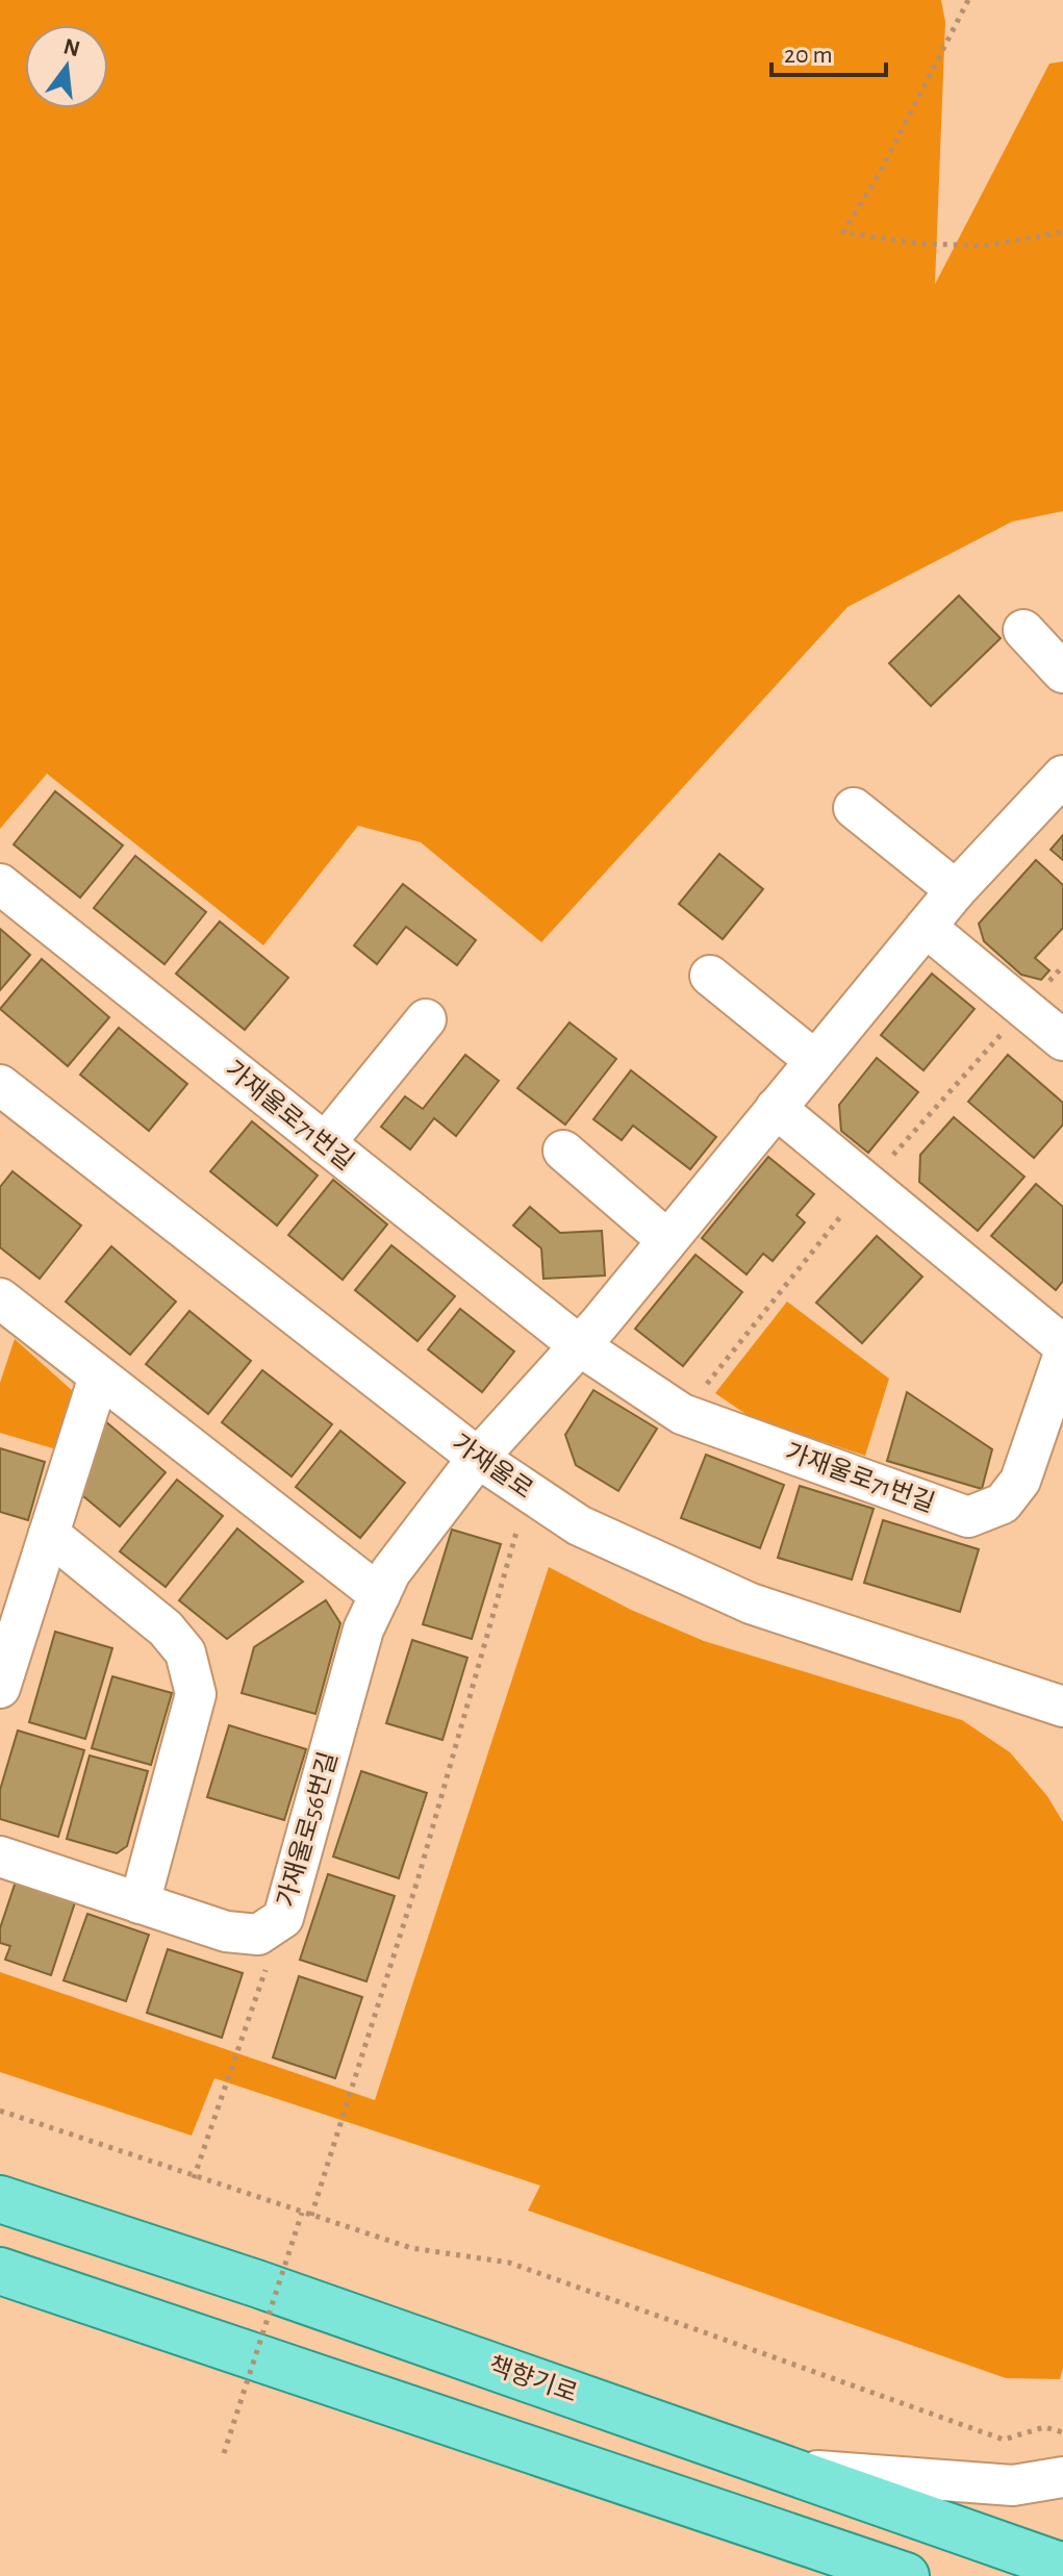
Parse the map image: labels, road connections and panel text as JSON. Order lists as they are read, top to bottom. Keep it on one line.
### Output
{"streets":{"main road":["책향기로"],"street":["가재울로71번길","가재울로","가재울로56번길"]},"crossings":[["가재울로","가재울로56번길"]],"scale_bar":"20 m","north":"top"}
